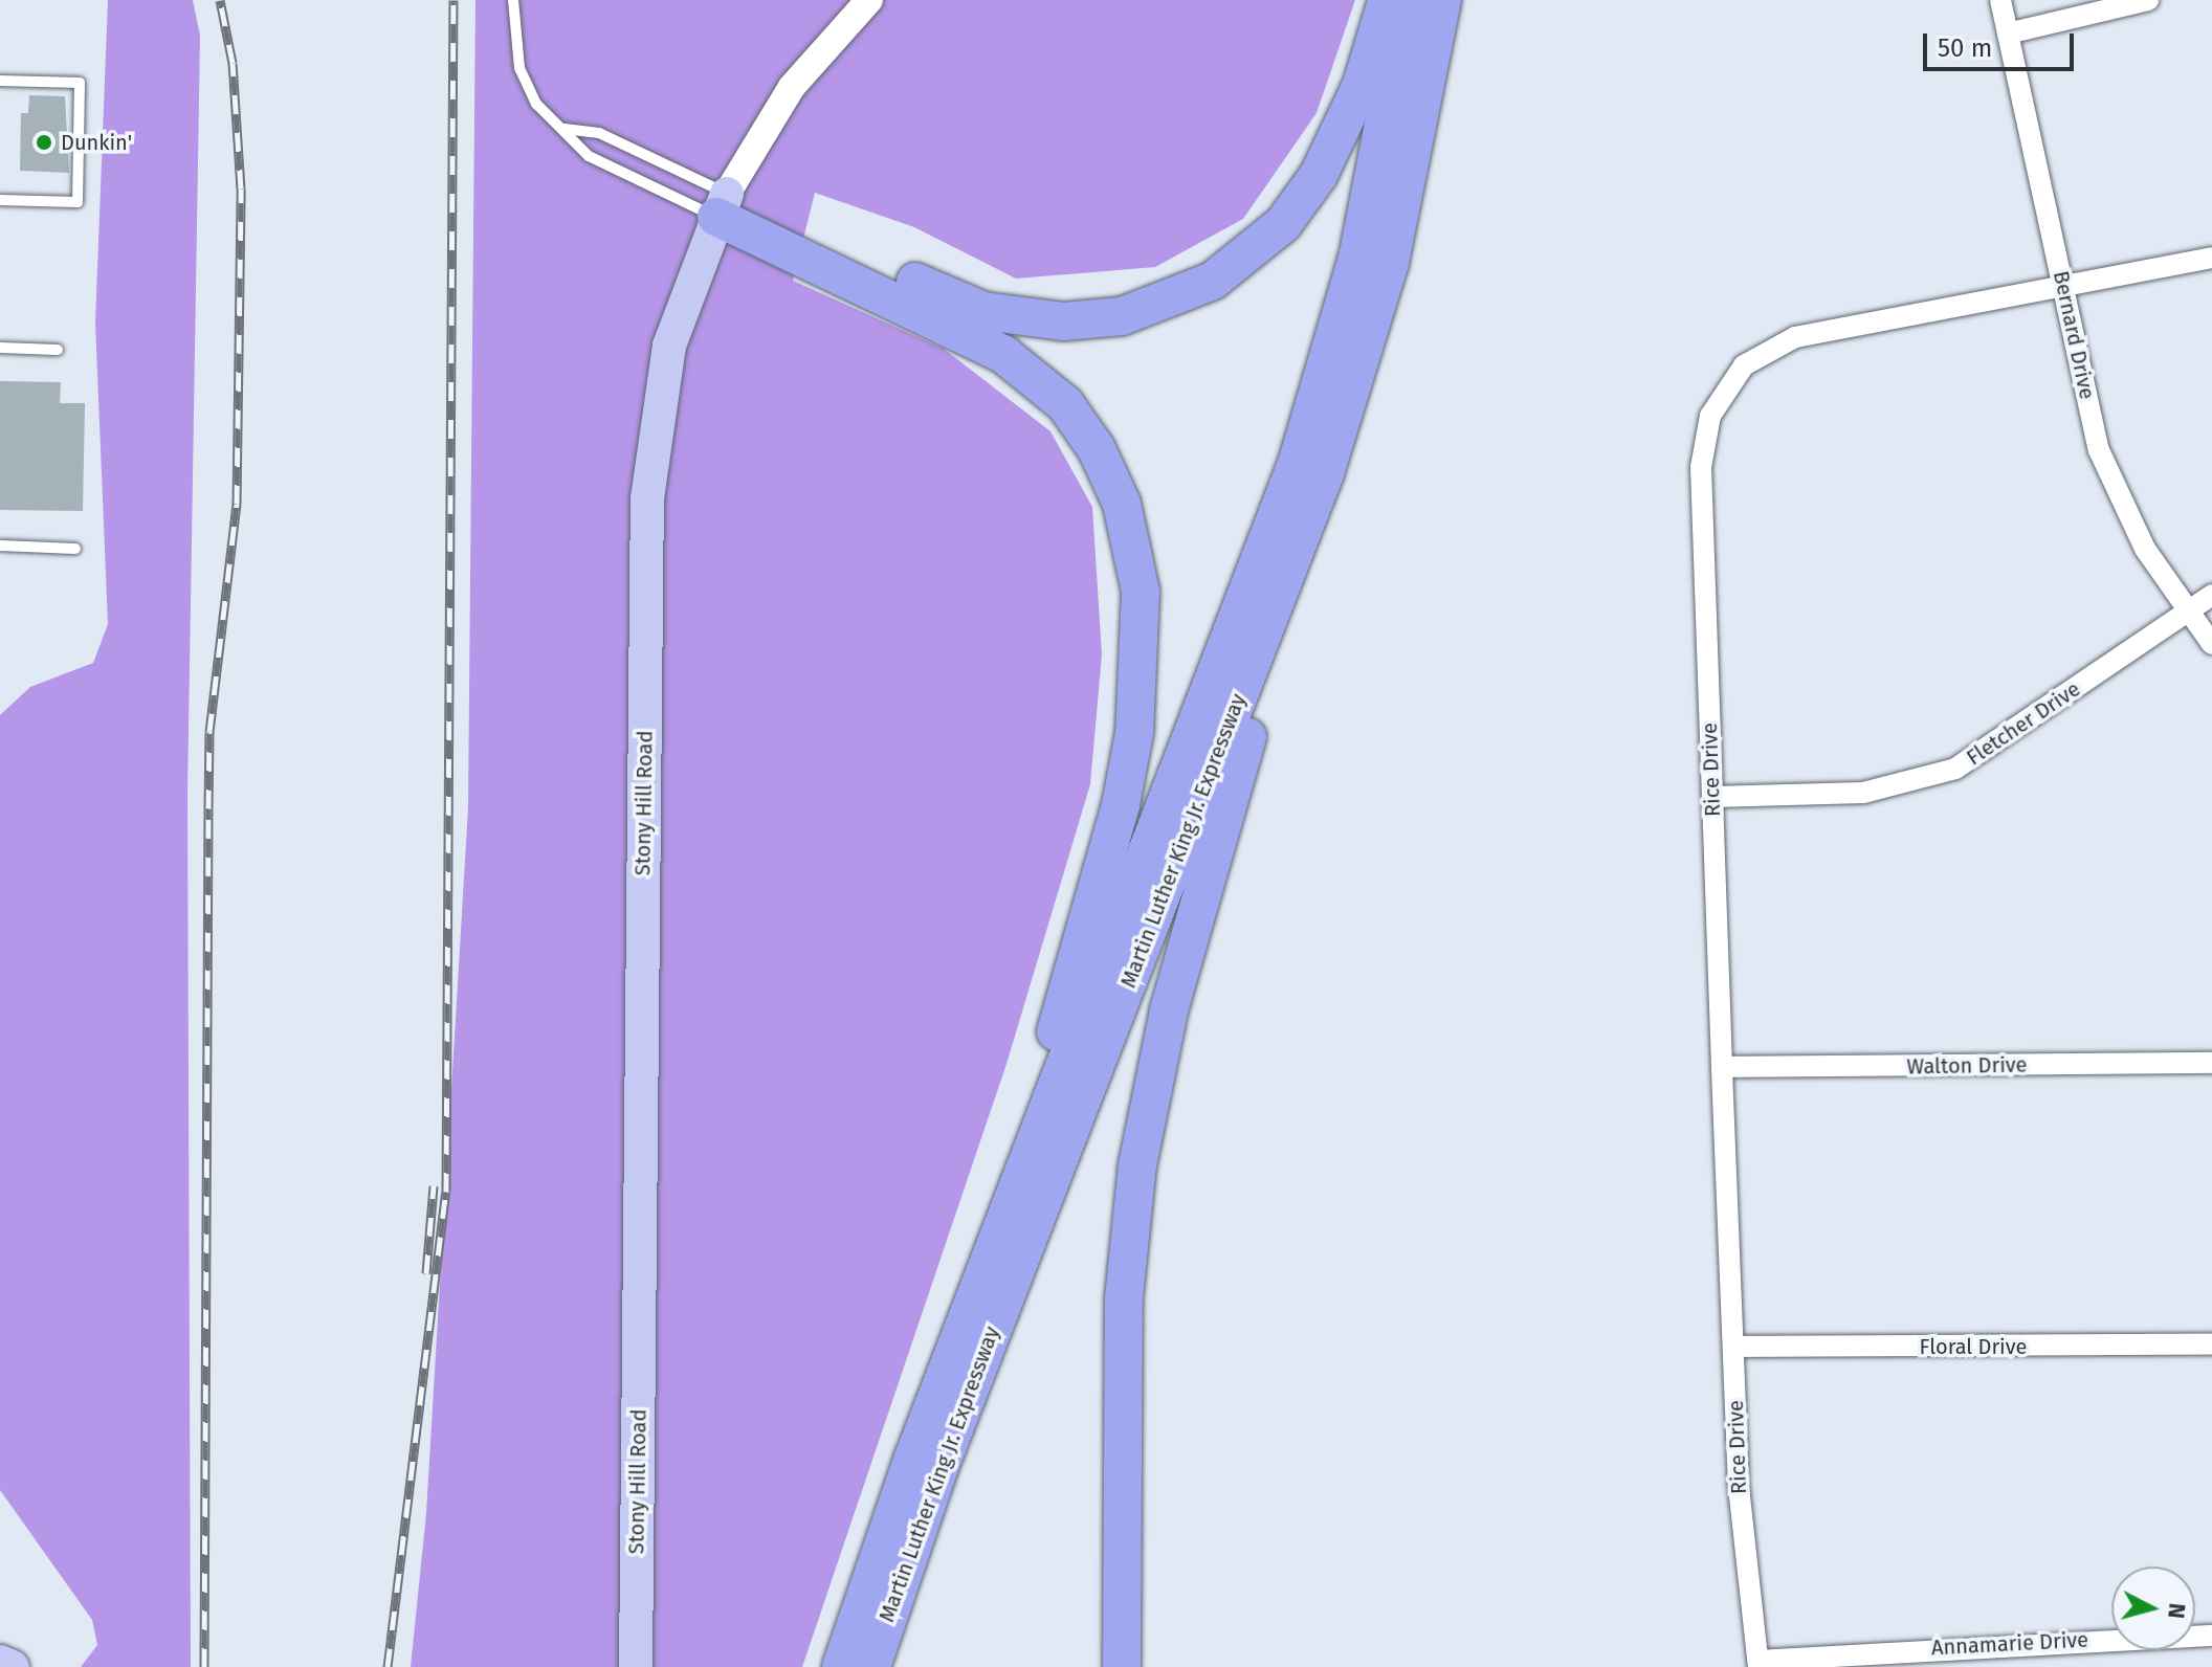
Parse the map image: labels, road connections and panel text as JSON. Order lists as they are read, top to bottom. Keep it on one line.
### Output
{"streets":{"highway":["Martin Luther King Jr. Expressway"],"main road":["Stony Hill Road"],"street":["Bernard Drive","Fletcher Drive","Rice Drive","Walton Drive","Floral Drive","Annamarie Drive"]},"crossings":[["Bernard Drive","Fletcher Drive"],["Bernard Drive","Rice Drive"],["Fletcher Drive","Rice Drive"],["Rice Drive","Walton Drive"],["Rice Drive","Floral Drive"],["Rice Drive","Annamarie Drive"]],"places":["Dunkin'"],"scale_bar":"50 m","north":"right"}
